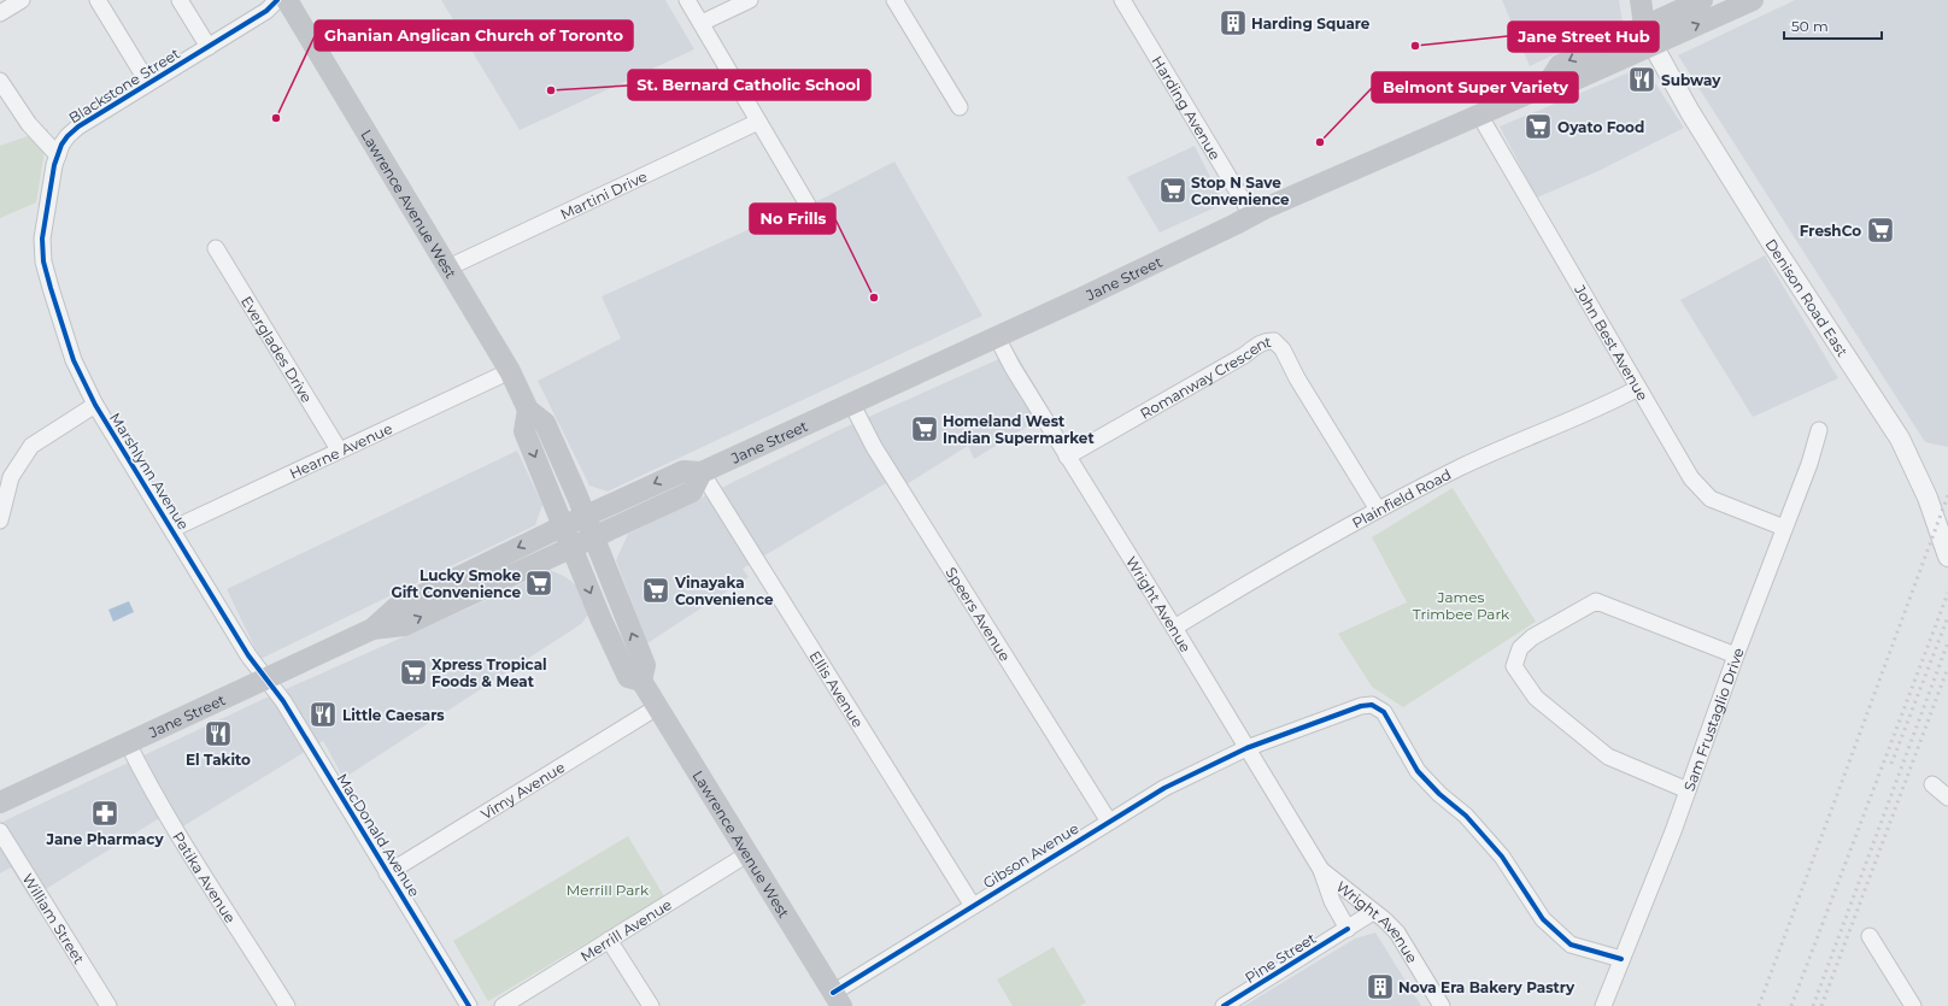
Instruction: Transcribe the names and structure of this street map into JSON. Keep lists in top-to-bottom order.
{
  "streets": {
    "main road": ["Lawrence Avenue West", "Jane Street"],
    "street": [
      "Blackstone Street",
      "Harding Avenue",
      "Martini Drive",
      "Denison Road East",
      "John Best Avenue",
      "Everglades Drive",
      "Romanway Crescent",
      "Hearne Avenue",
      "Marshlynn Avenue",
      "Plainfield Road",
      "Wright Avenue",
      "Speers Avenue",
      "Ellis Avenue",
      "Sam Frustaglio Drive",
      "Vimy Avenue",
      "MacDonald Avenue",
      "Gibson Avenue",
      "Patika Avenue",
      "William Street",
      "Merrill Avenue",
      "Pine Street"
    ]
  },
  "crossings": [
    ["Blackstone Street", "Marshlynn Avenue"],
    ["Harding Avenue", "Jane Street"],
    ["Martini Drive", "Lawrence Avenue West"],
    ["Lawrence Avenue West", "Jane Street"],
    ["Lawrence Avenue West", "Hearne Avenue"],
    ["Lawrence Avenue West", "Vimy Avenue"],
    ["Lawrence Avenue West", "Gibson Avenue"],
    ["Lawrence Avenue West", "Merrill Avenue"],
    ["Jane Street", "Denison Road East"],
    ["Jane Street", "John Best Avenue"],
    ["Jane Street", "Marshlynn Avenue"],
    ["Jane Street", "Wright Avenue"],
    ["Jane Street", "Speers Avenue"],
    ["Jane Street", "Ellis Avenue"],
    ["Jane Street", "MacDonald Avenue"],
    ["Jane Street", "Patika Avenue"],
    ["John Best Avenue", "Plainfield Road"],
    ["John Best Avenue", "Sam Frustaglio Drive"],
    ["Everglades Drive", "Hearne Avenue"],
    ["Romanway Crescent", "Plainfield Road"],
    ["Romanway Crescent", "Wright Avenue"],
    ["Hearne Avenue", "Marshlynn Avenue"],
    ["Marshlynn Avenue", "MacDonald Avenue"],
    ["Plainfield Road", "Wright Avenue"],
    ["Wright Avenue", "Gibson Avenue"],
    ["Wright Avenue", "Pine Street"],
    ["Speers Avenue", "Gibson Avenue"],
    ["Ellis Avenue", "Gibson Avenue"],
    ["Sam Frustaglio Drive", "Gibson Avenue"],
    ["Vimy Avenue", "MacDonald Avenue"]
  ],
  "parks": ["James Trimbee Park", "Merrill Park"],
  "places": {
    "building": ["Harding Square", "Nova Era Bakery Pastry"],
    "other": [
      "Jane Street Hub",
      "St. Bernard Catholic School",
      "Ghanian Anglican Church of Toronto",
      "Belmont Super Variety",
      "No Frills"
    ],
    "restaurant": ["Subway", "Little Caesars", "El Takito"],
    "supermarket": [
      "Oyato Food",
      "Stop N Save Convenience",
      "FreshCo",
      "Homeland West Indian Supermarket",
      "Lucky Smoke Gift Convenience",
      "Vinayaka Convenience",
      "Xpress Tropical Foods & Meat"
    ],
    "pharmacy": ["Jane Pharmacy"]
  },
  "scale_bar": "50 m"
}
